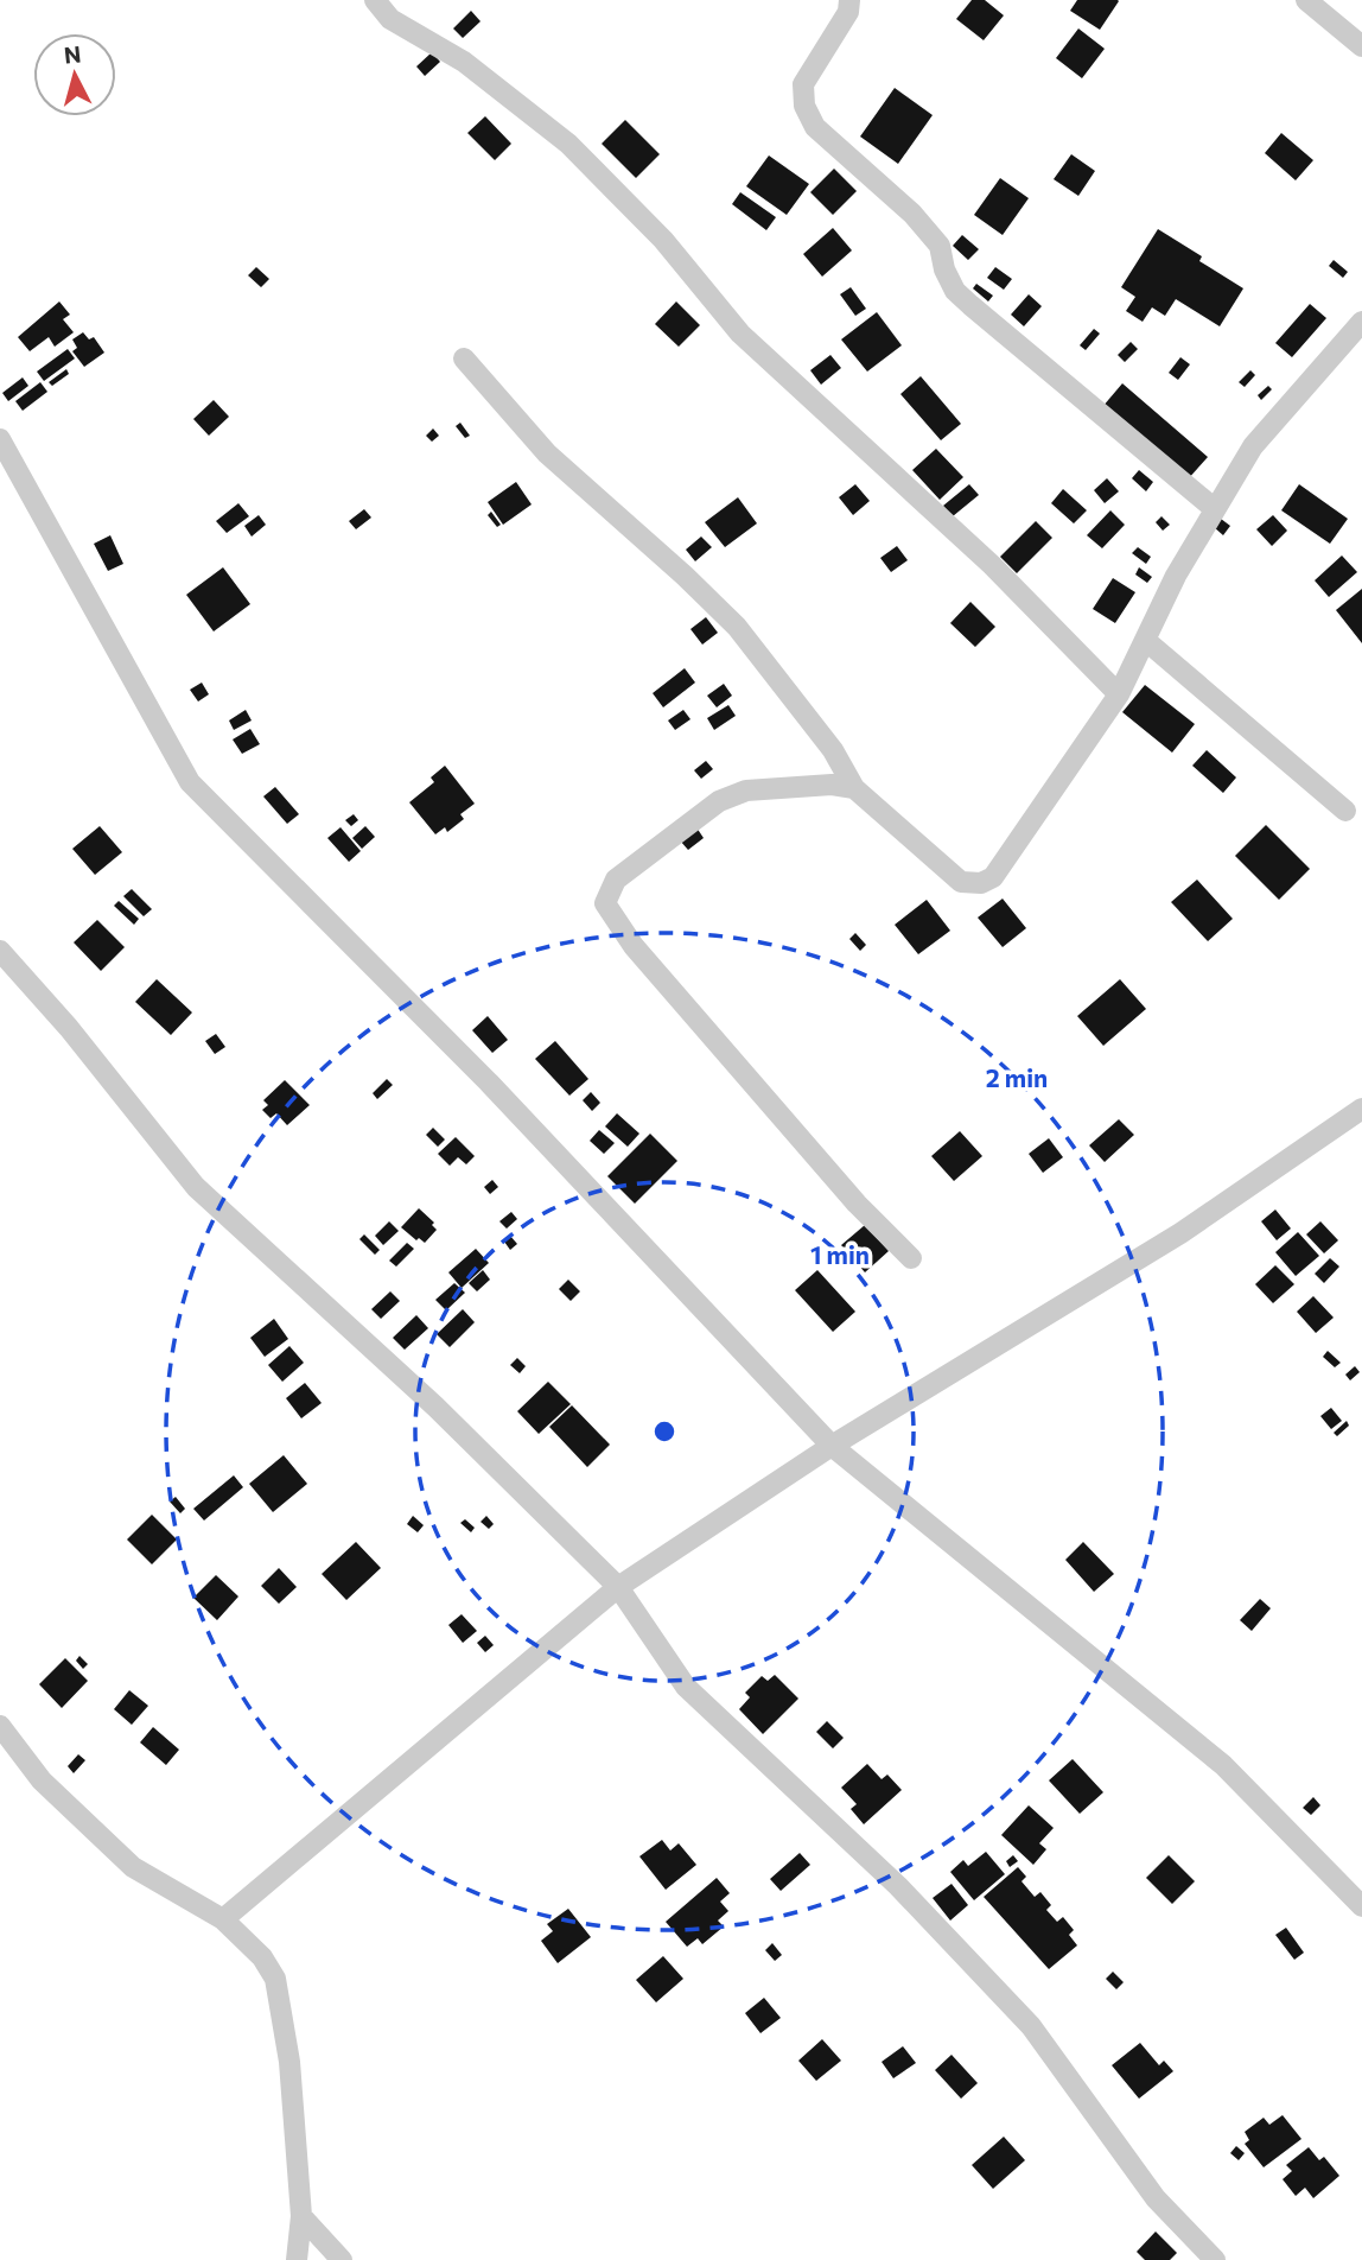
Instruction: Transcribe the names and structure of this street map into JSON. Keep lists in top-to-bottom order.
{
  "north": "top",
  "rings": ["2 min", "1 min"]
}
